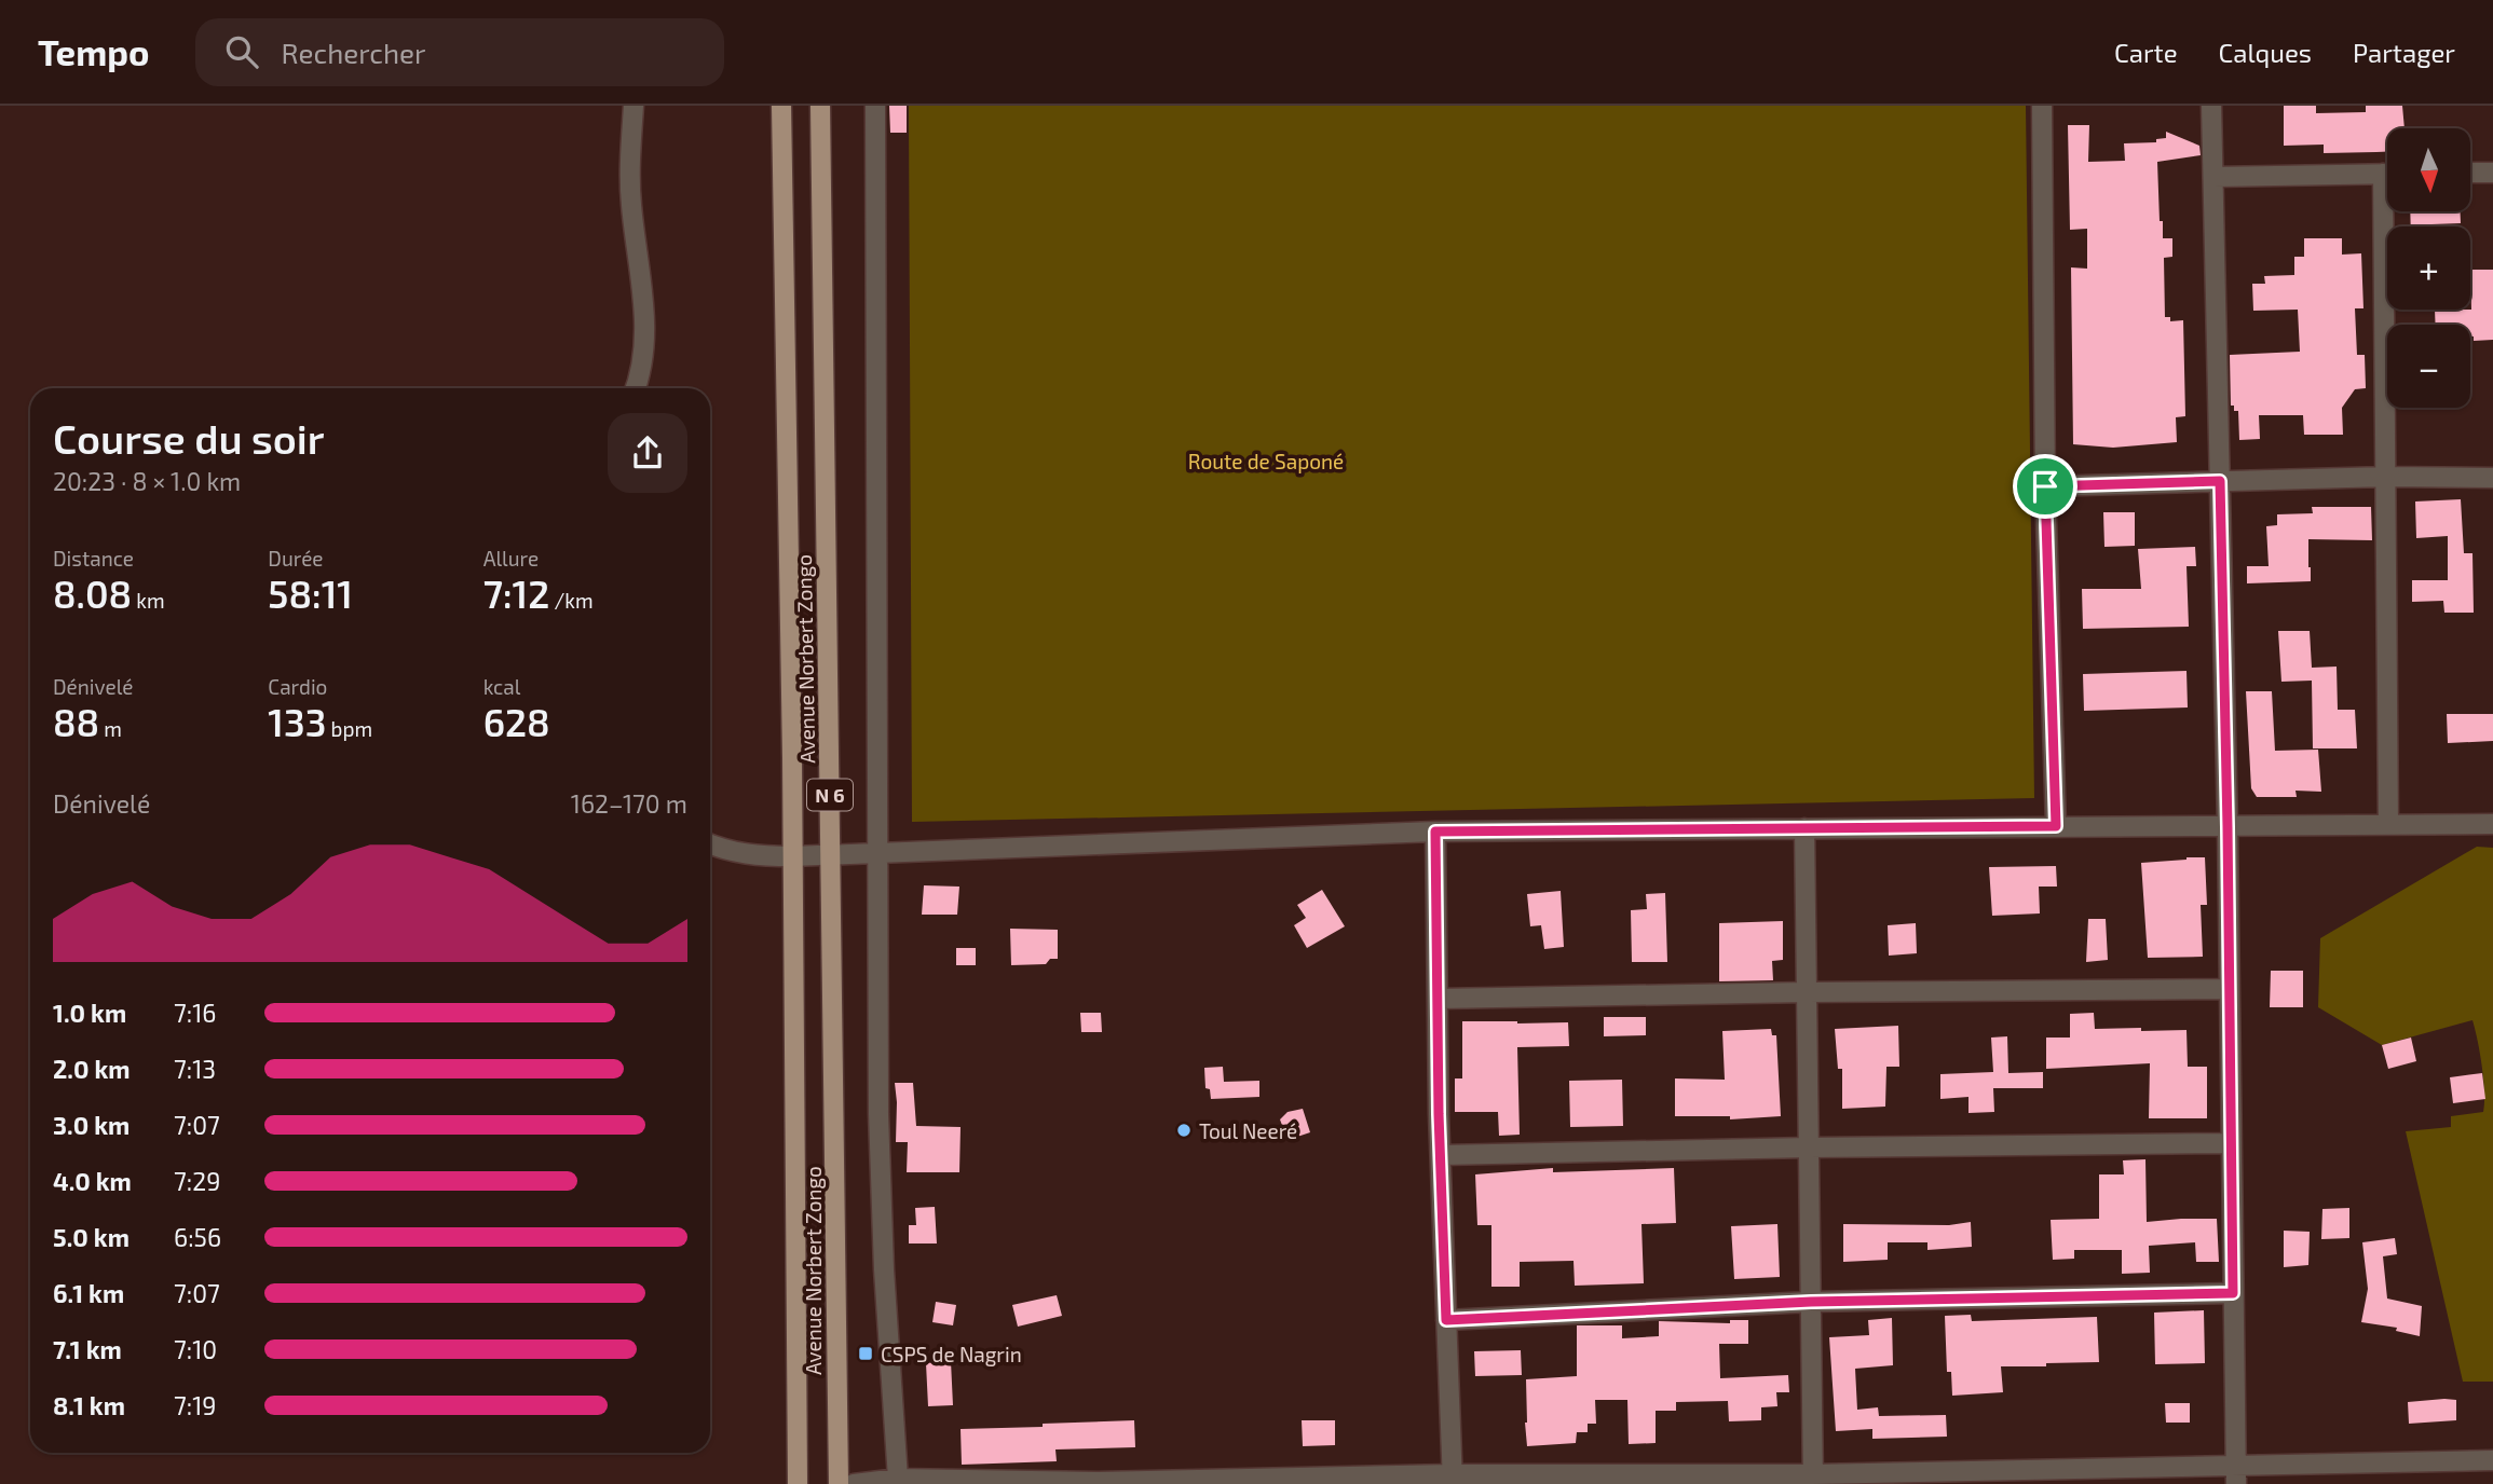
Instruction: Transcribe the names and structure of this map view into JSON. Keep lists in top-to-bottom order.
{
  "streets": {
    "main road": ["Avenue Norbert Zongo", "N 6"]
  },
  "parks": ["Route de Saponé"],
  "places": {
    "other": ["Toul Neeré"],
    "transit": ["CSPS de Nagrin"]
  },
  "north": "bottom",
  "page": {
    "header": "Tempo",
    "search": "Rechercher",
    "nav": ["Carte", "Calques", "Partager"],
    "map_buttons": ["+", "−"],
    "heading": ["Course du soir", "20:23 · 8 × 1.0 km"],
    "stats": [
      ["Distance", "8.08 km"],
      ["Durée", "58:11"],
      ["Allure", "7:12 /km"],
      ["Dénivelé", "88 m"],
      ["Cardio", "133 bpm"],
      ["kcal", "628"]
    ],
    "chart": ["Dénivelé", "162–170 m"],
    "list": [
      {
        "name": "1.0 km",
        "note": "7:16"
      },
      {
        "name": "2.0 km",
        "note": "7:13"
      },
      {
        "name": "3.0 km",
        "note": "7:07"
      },
      {
        "name": "4.0 km",
        "note": "7:29"
      },
      {
        "name": "5.0 km",
        "note": "6:56"
      },
      {
        "name": "6.1 km",
        "note": "7:07"
      },
      {
        "name": "7.1 km",
        "note": "7:10"
      },
      {
        "name": "8.1 km",
        "note": "7:19"
      }
    ]
  }
}
